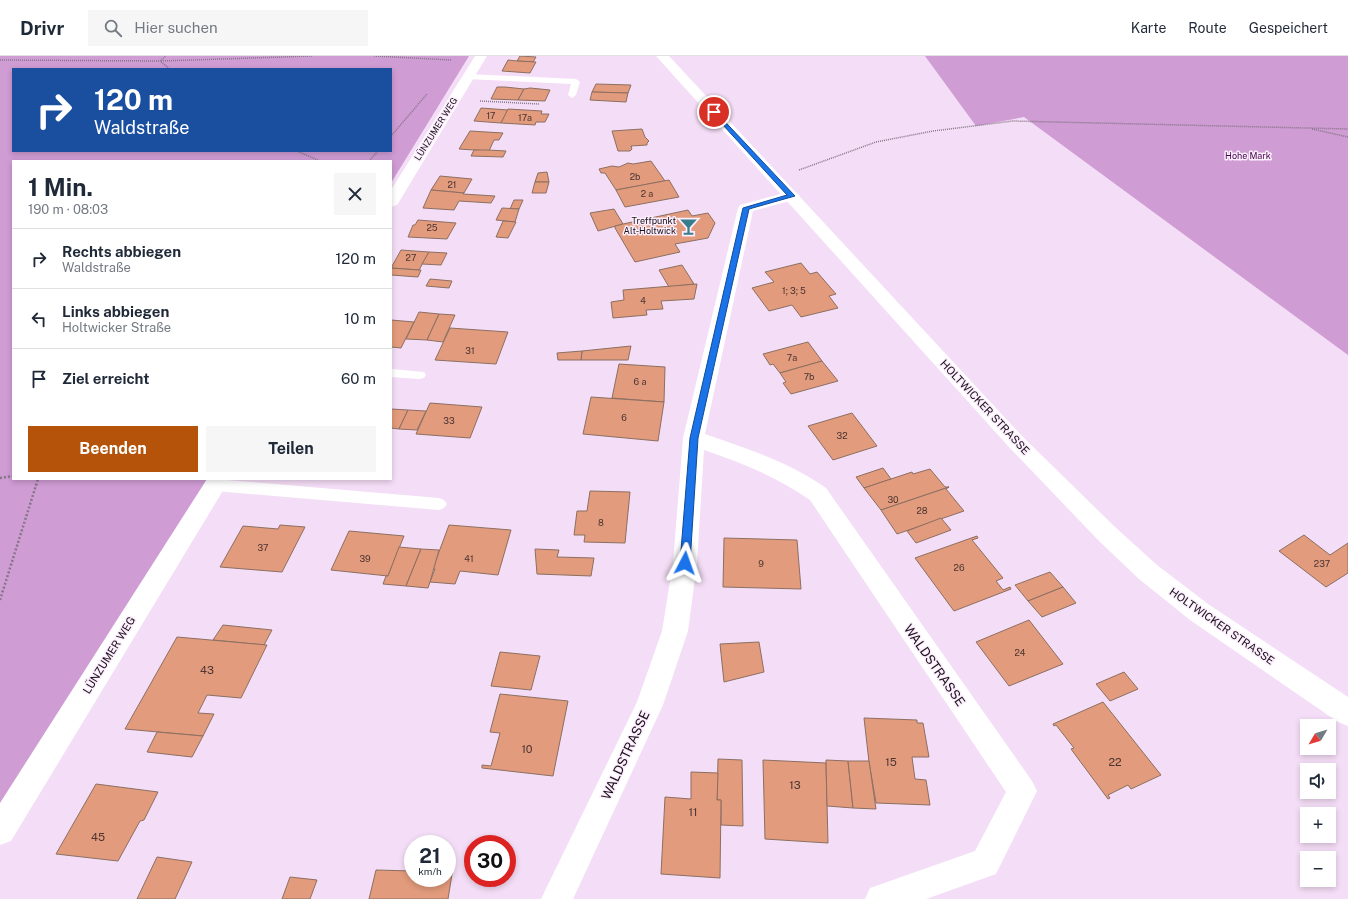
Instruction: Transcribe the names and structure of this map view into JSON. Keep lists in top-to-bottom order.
{
  "streets": {
    "street": ["LÜNZUMER WEG", "HOLTWICKER STRASSE", "WALDSTRASSE"]
  },
  "crossings": [
    ["HOLTWICKER STRASSE", "WALDSTRASSE"]
  ],
  "parks": ["Hohe Mark"],
  "places": {
    "bar": ["Treffpunkt Alt-Holtwick"]
  },
  "house_numbers": [
    "17",
    "17a",
    "2b",
    "21",
    "2 a",
    "25",
    "27",
    "1; 3; 5",
    "4",
    "31",
    "7a",
    "7b",
    "6 a",
    "6",
    "33",
    "32",
    "30",
    "28",
    "8",
    "37",
    "39",
    "41",
    "9",
    "237",
    "26",
    "24",
    "43",
    "10",
    "15",
    "22",
    "13",
    "11",
    "45"
  ],
  "north": "bottom left",
  "page": {
    "header": "Drivr",
    "search": "Hier suchen",
    "nav": ["Karte", "Route", "Gespeichert"],
    "turn": ["120 m", "Waldstraße"],
    "heading": ["1 Min.", "190 m · 08:03"],
    "list": [
      {
        "name": "Rechts abbiegen",
        "note": "Waldstraße",
        "value": "120 m"
      },
      {
        "name": "Links abbiegen",
        "note": "Holtwicker Straße",
        "value": "10 m"
      },
      {
        "name": "Ziel erreicht",
        "value": "60 m"
      }
    ],
    "buttons": ["Beenden", "Teilen"],
    "map_buttons": ["+", "−"],
    "speed": "21 km/h",
    "limit": "30"
  }
}
